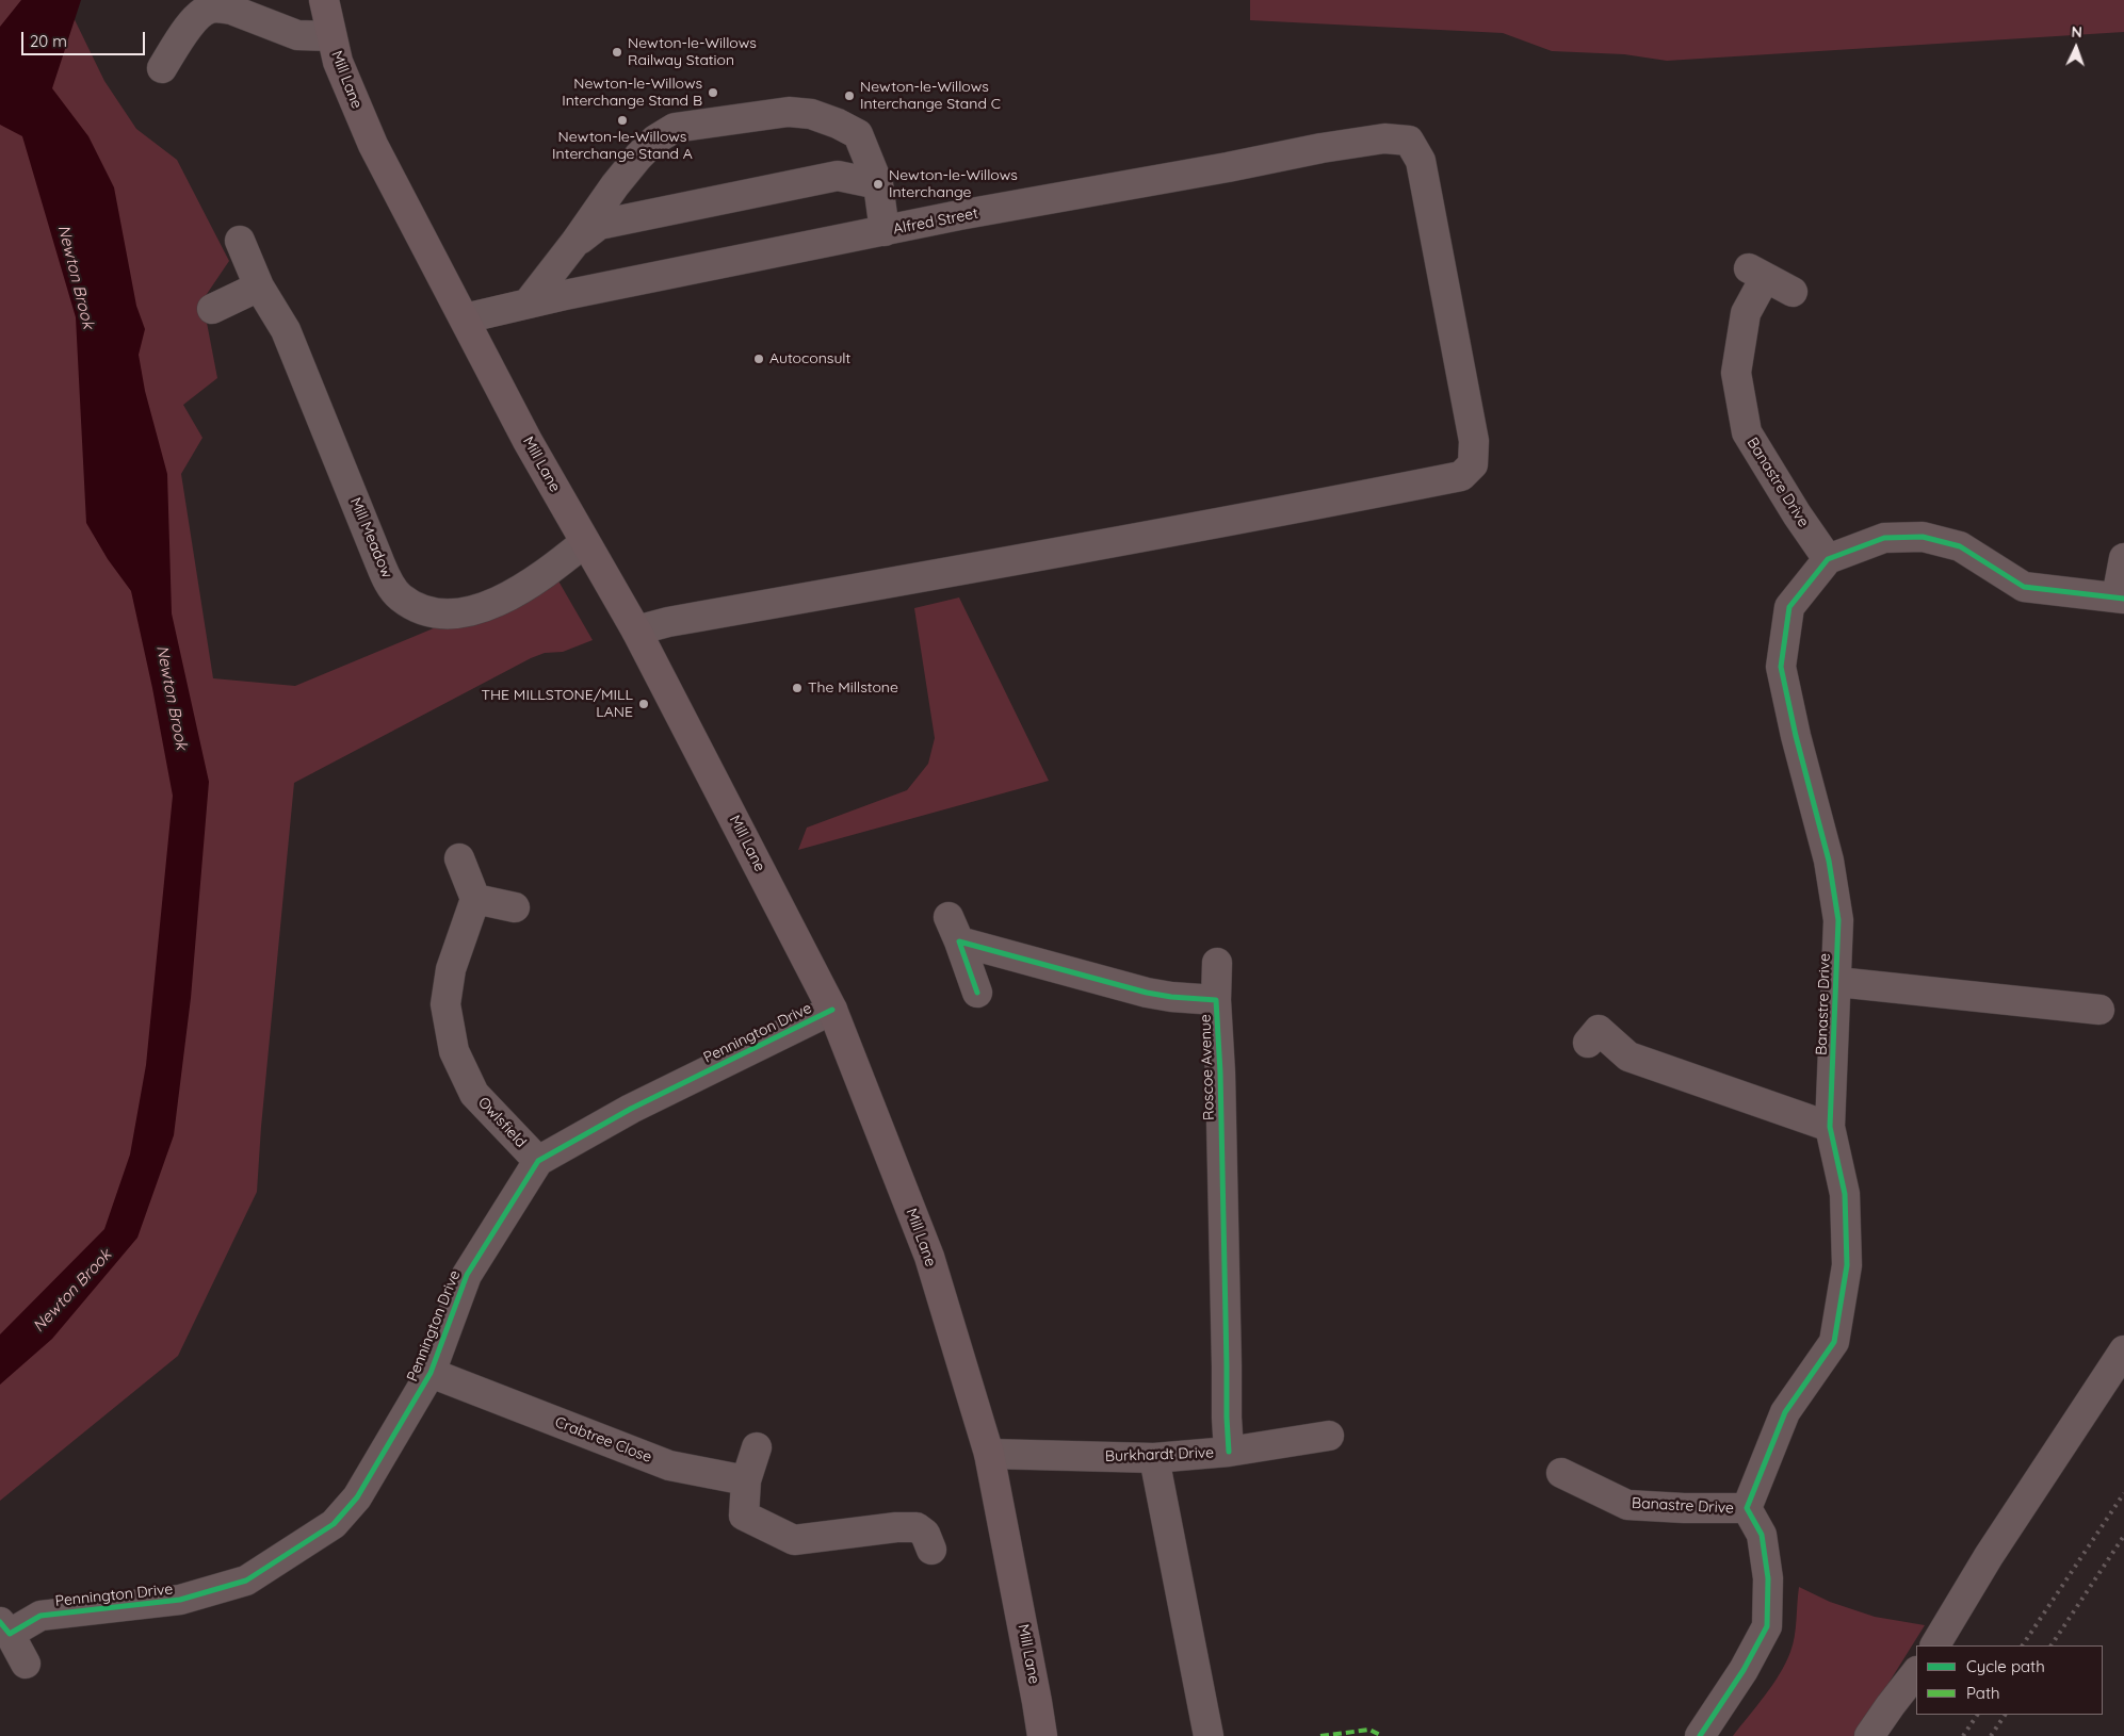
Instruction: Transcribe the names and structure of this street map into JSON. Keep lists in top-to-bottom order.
{
  "streets": {
    "main road": ["Mill Lane"],
    "street": [
      "Alfred Street",
      "Banastre Drive",
      "Mill Meadow",
      "Pennington Drive",
      "Roscoe Avenue",
      "Owlsfield",
      "Crabtree Close",
      "Burkhardt Drive"
    ]
  },
  "crossings": [
    ["Mill Lane", "Alfred Street"],
    ["Mill Lane", "Mill Meadow"],
    ["Mill Lane", "Pennington Drive"],
    ["Mill Lane", "Burkhardt Drive"],
    ["Pennington Drive", "Owlsfield"],
    ["Pennington Drive", "Crabtree Close"],
    ["Roscoe Avenue", "Burkhardt Drive"]
  ],
  "water": ["Newton Brook"],
  "places": [
    "Newton-le-Willows Railway Station",
    "Newton-le-Willows Interchange Stand B",
    "Newton-le-Willows Interchange Stand C",
    "Newton-le-Willows Interchange Stand A",
    "Newton-le-Willows Interchange",
    "Autoconsult",
    "The Millstone",
    "THE MILLSTONE/MILL LANE"
  ],
  "legend": ["Cycle path", "Path"],
  "scale_bar": "20 m",
  "north": "top"
}
